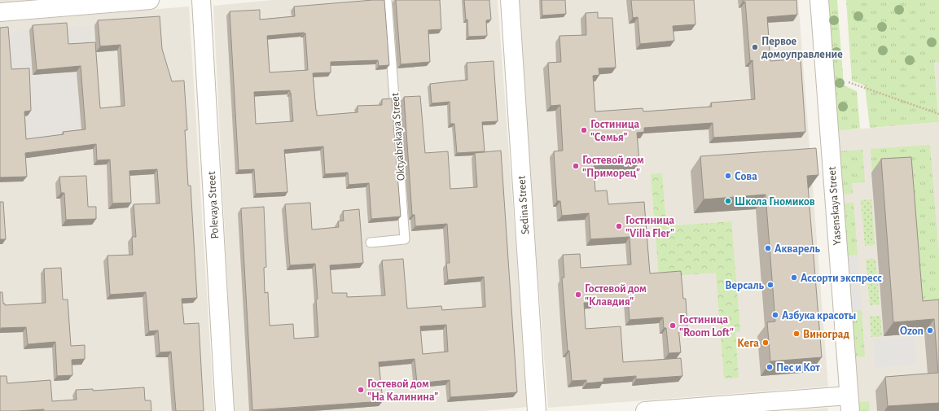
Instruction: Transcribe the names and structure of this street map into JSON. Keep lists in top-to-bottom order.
{
  "streets": {
    "street": ["Polevaya Street", "Sedina Street", "Yasenskaya Street"],
    "lane": ["Oktyabrskaya Street"]
  },
  "places": [
    "Первое домоуправление",
    "Гостиница \"Семья\"",
    "Гостевой дом \"Приморец\"",
    "Сова",
    "Школа Гномиков",
    "Гостиница \"Villa Fler\"",
    "Акварель",
    "Ассорти экспресс",
    "Версаль",
    "Гостевой дом \"Клавдия\"",
    "Азбука красоты",
    "Гостиница \"Room Loft\"",
    "Ozon",
    "Виноград",
    "Кега",
    "Пес и Кот",
    "Гостевой дом \"На Калинина\""
  ]
}
